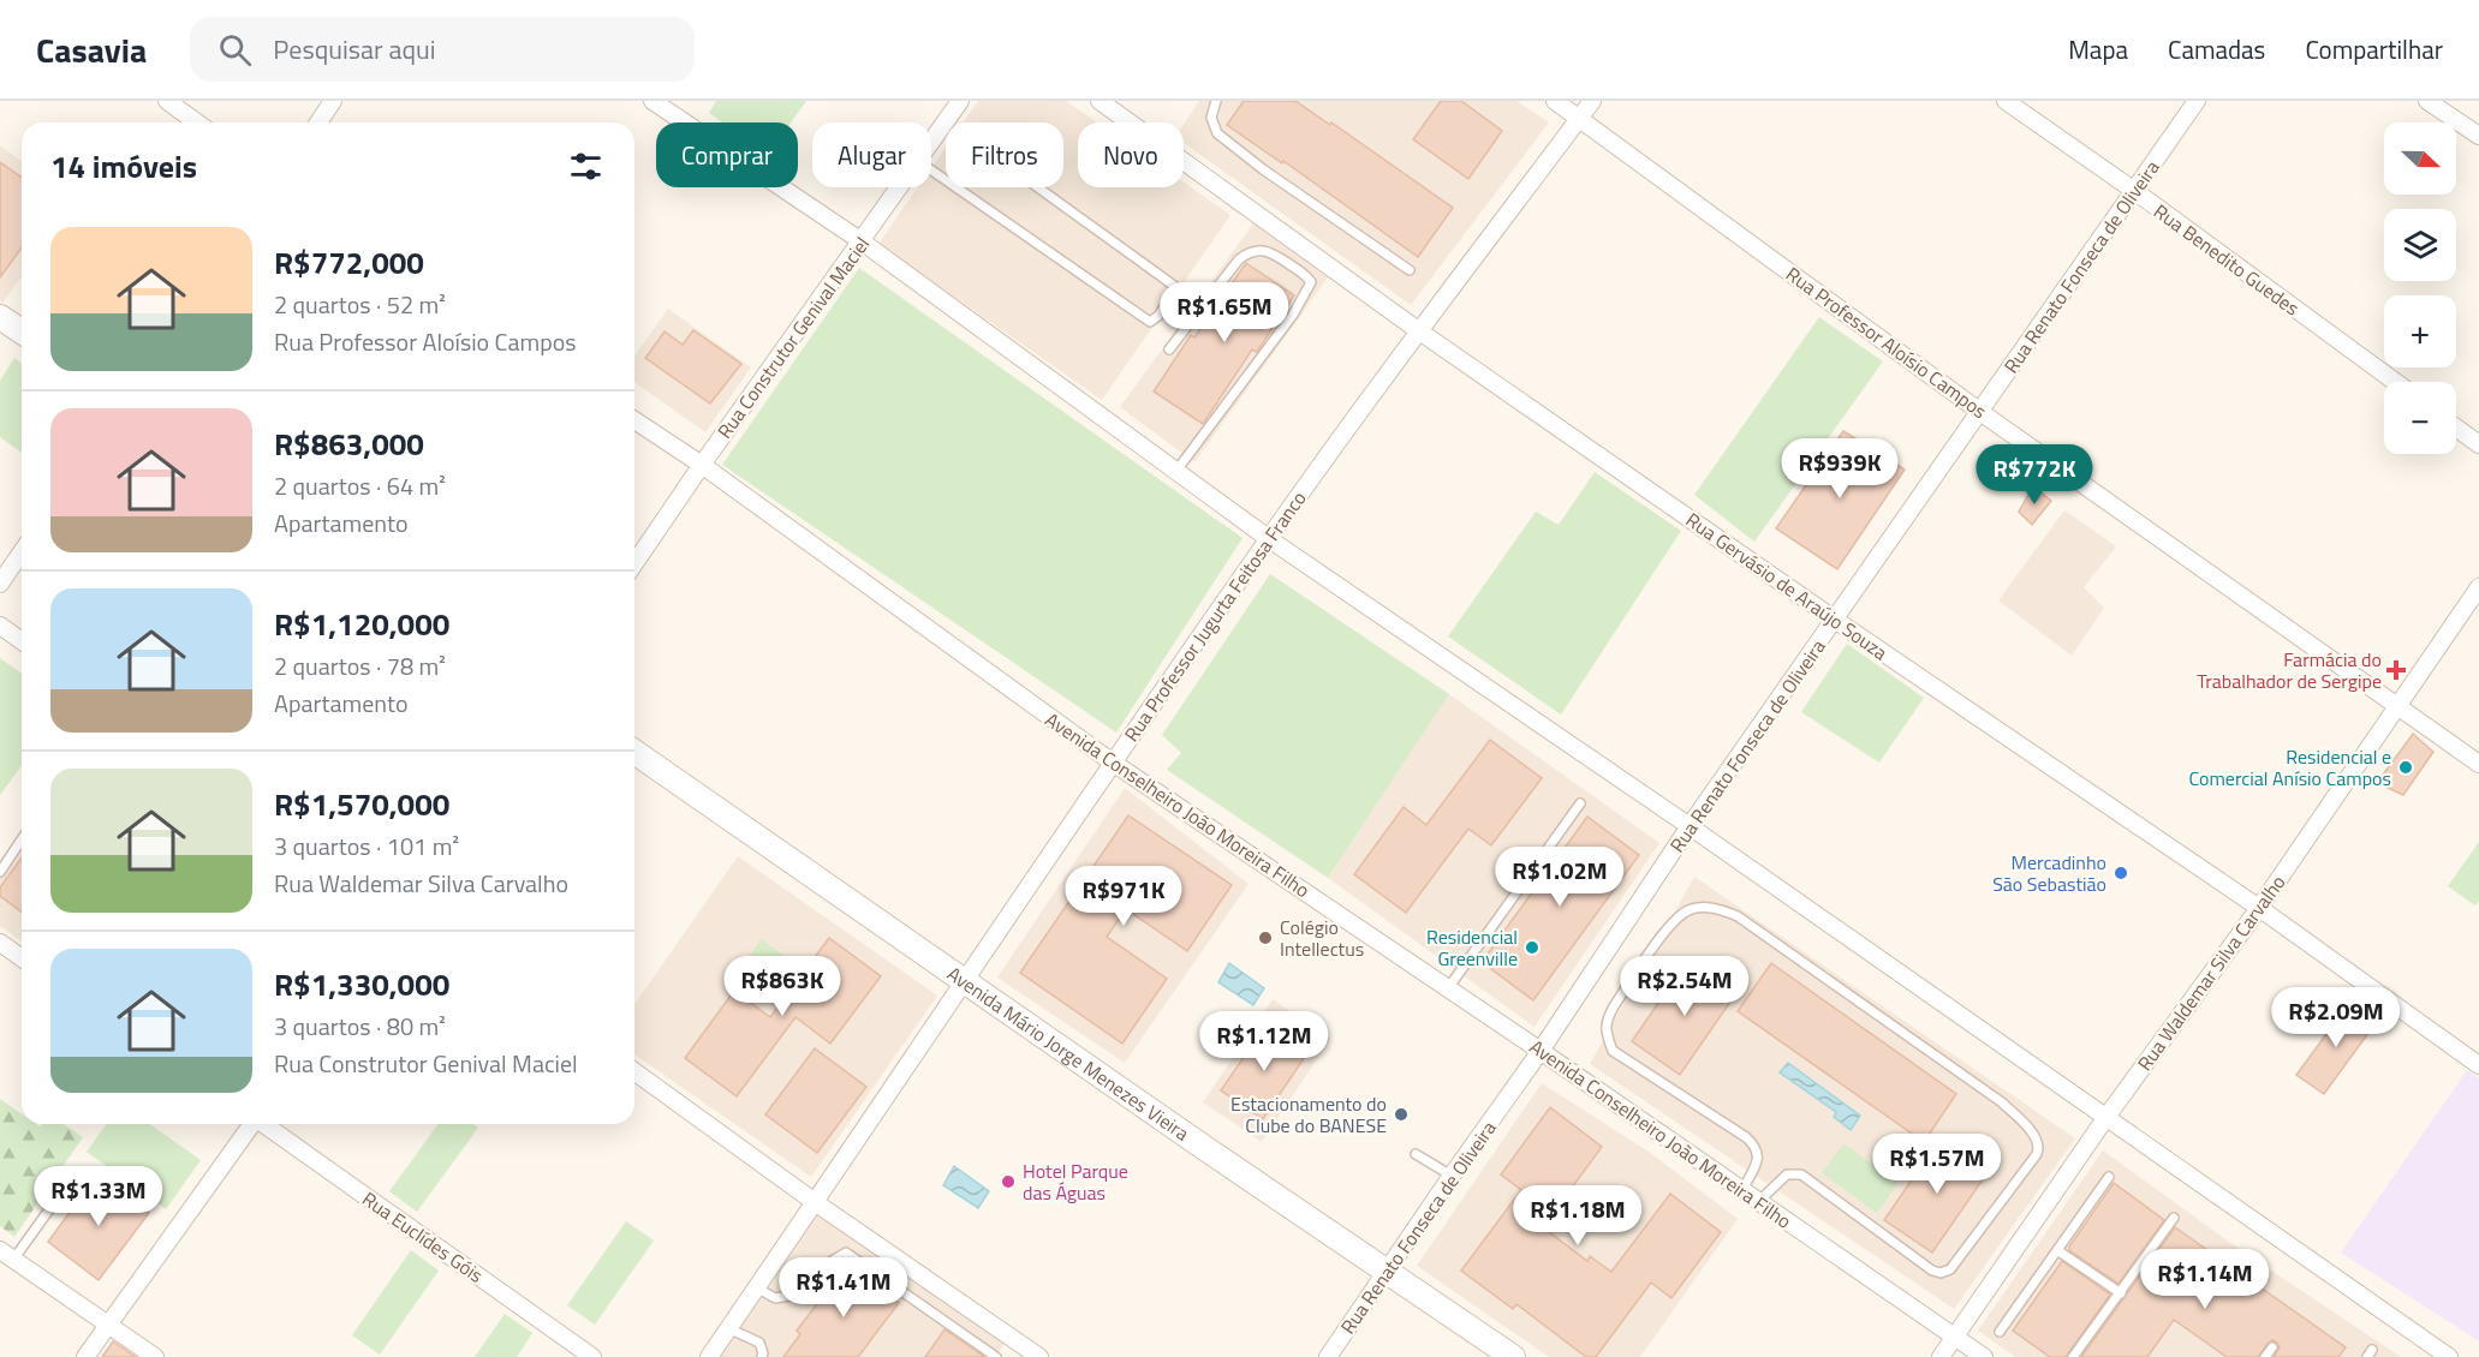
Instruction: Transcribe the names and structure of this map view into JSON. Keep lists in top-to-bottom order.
{
  "streets": {
    "street": [
      "Rua Benedito Guedes",
      "Rua Renato Fonseca de Oliveira",
      "Rua Construtor Genival Maciel",
      "Rua Professor Aloísio Campos",
      "Rua Gervásio de Araújo Souza",
      "Rua Professor Jugurta Feitosa Franco",
      "Avenida Conselheiro João Moreira Filho",
      "Rua Waldemar Silva Carvalho",
      "Avenida Mário Jorge Menezes Vieira",
      "Rua Euclídes Góis"
    ]
  },
  "crossings": [
    ["Rua Benedito Guedes", "Rua Renato Fonseca de Oliveira"],
    ["Rua Renato Fonseca de Oliveira", "Rua Professor Aloísio Campos"],
    ["Rua Renato Fonseca de Oliveira", "Rua Gervásio de Araújo Souza"],
    ["Rua Renato Fonseca de Oliveira", "Avenida Conselheiro João Moreira Filho"],
    ["Rua Renato Fonseca de Oliveira", "Avenida Mário Jorge Menezes Vieira"],
    ["Rua Construtor Genival Maciel", "Avenida Conselheiro João Moreira Filho"],
    ["Rua Professor Aloísio Campos", "Rua Professor Jugurta Feitosa Franco"],
    ["Rua Professor Aloísio Campos", "Rua Waldemar Silva Carvalho"],
    ["Rua Gervásio de Araújo Souza", "Rua Professor Jugurta Feitosa Franco"],
    ["Rua Gervásio de Araújo Souza", "Rua Waldemar Silva Carvalho"],
    ["Rua Professor Jugurta Feitosa Franco", "Avenida Conselheiro João Moreira Filho"],
    ["Rua Professor Jugurta Feitosa Franco", "Avenida Mário Jorge Menezes Vieira"],
    ["Avenida Conselheiro João Moreira Filho", "Rua Waldemar Silva Carvalho"]
  ],
  "places": {
    "health": ["Farmácia do Trabalhador de Sergipe"],
    "other": [
      "Residencial e Comercial Anísio Campos",
      "Mercadinho São Sebastião",
      "Colégio Intellectus",
      "Residencial Greenville",
      "Estacionamento do Clube do BANESE",
      "Hotel Parque das Águas"
    ]
  },
  "north": "right",
  "page": {
    "header": "Casavia",
    "search": "Pesquisar aqui",
    "nav": ["Mapa", "Camadas", "Compartilhar"],
    "map_buttons": ["+", "−"],
    "chip": [
      "Comprar",
      "Alugar",
      "Filtros",
      "Novo"
    ],
    "heading": "14 imóveis",
    "list": [
      {
        "name": "R$772,000",
        "note": "2 quartos · 52 m² · Rua Professor Aloísio Campos"
      },
      {
        "name": "R$863,000",
        "note": "2 quartos · 64 m² · Apartamento"
      },
      {
        "name": "R$1,120,000",
        "note": "2 quartos · 78 m² · Apartamento"
      },
      {
        "name": "R$1,570,000",
        "note": "3 quartos · 101 m² · Rua Waldemar Silva Carvalho"
      },
      {
        "name": "R$1,330,000",
        "note": "3 quartos · 80 m² · Rua Construtor Genival Maciel"
      }
    ],
    "price": [
      "R$1.65M",
      "R$939K",
      "R$772K",
      "R$1.02M",
      "R$971K",
      "R$863K",
      "R$2.54M",
      "R$2.09M",
      "R$1.12M",
      "R$1.57M",
      "R$1.33M",
      "R$1.18M",
      "R$1.14M",
      "R$1.41M"
    ]
  }
}
